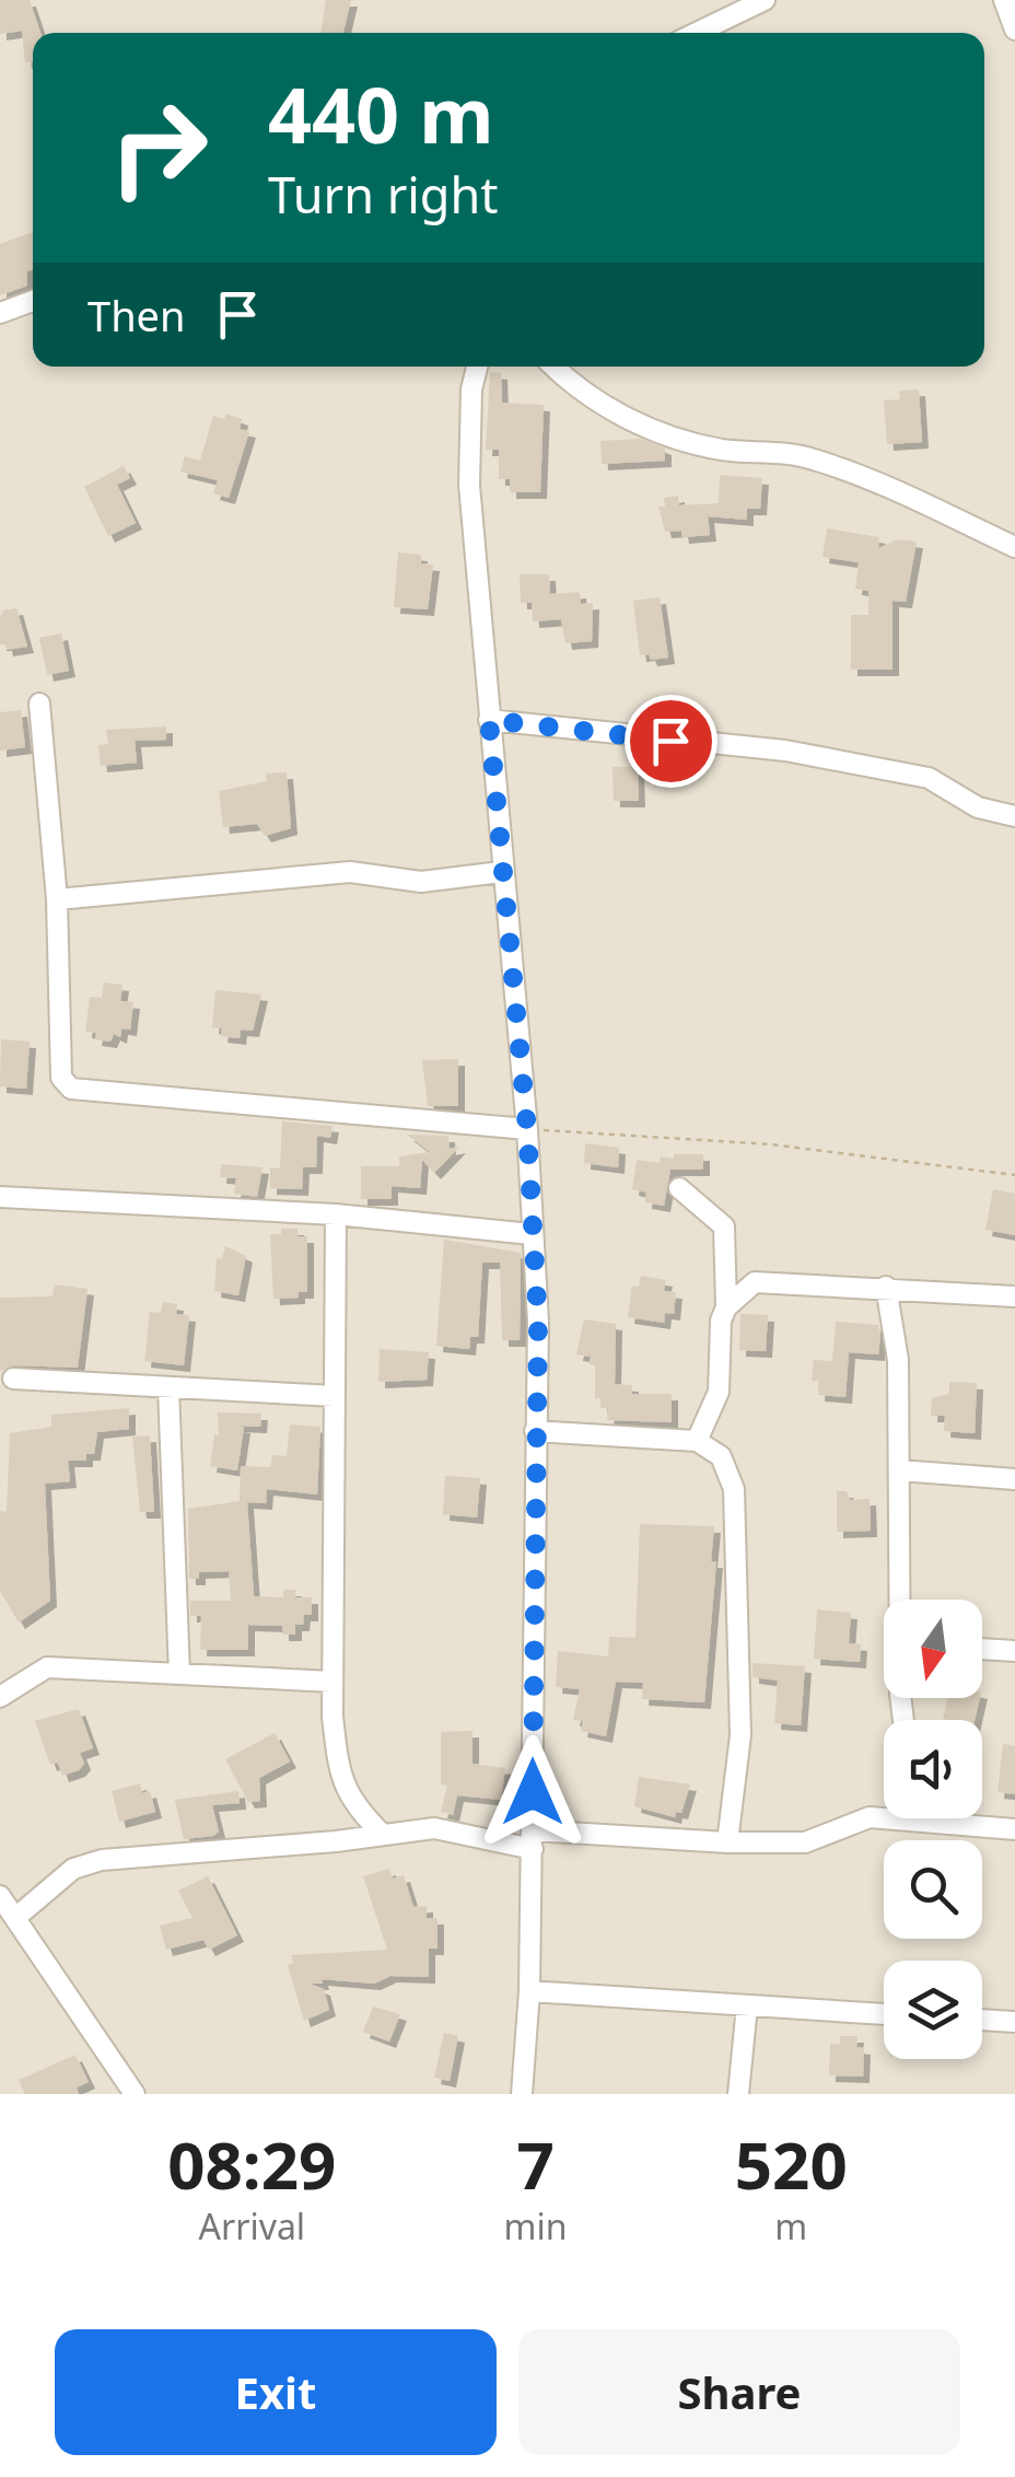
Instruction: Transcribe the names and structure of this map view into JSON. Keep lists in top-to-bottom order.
{
  "north": "bottom",
  "page": {
    "turn": ["440 m", "Turn right"],
    "then": "Then",
    "eta": [
      "08:29",
      "Arrival",
      "7",
      "min",
      "520",
      "m"
    ],
    "buttons": ["Exit", "Share"]
  }
}
